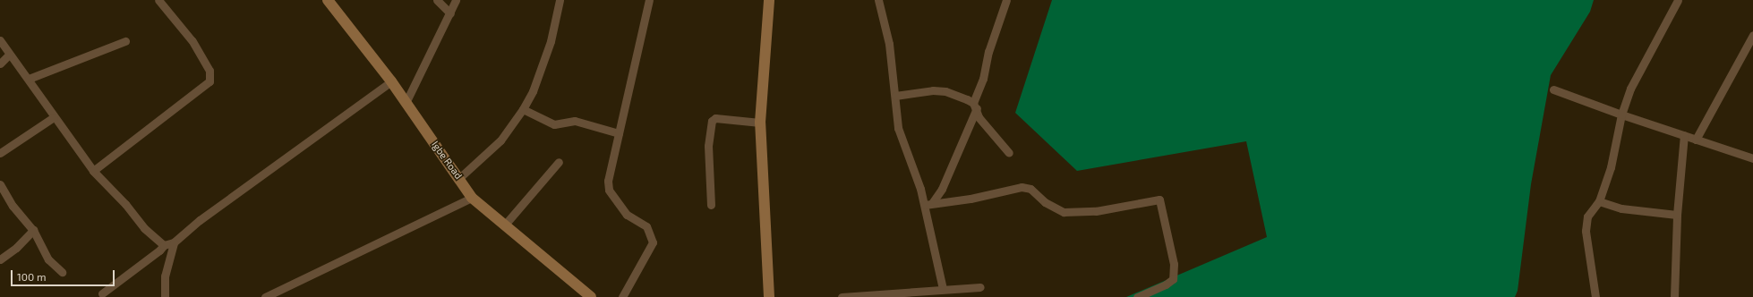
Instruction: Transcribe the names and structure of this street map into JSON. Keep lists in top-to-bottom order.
{
  "streets": {
    "street": ["Igbe Road"]
  },
  "scale_bar": "100 m"
}
